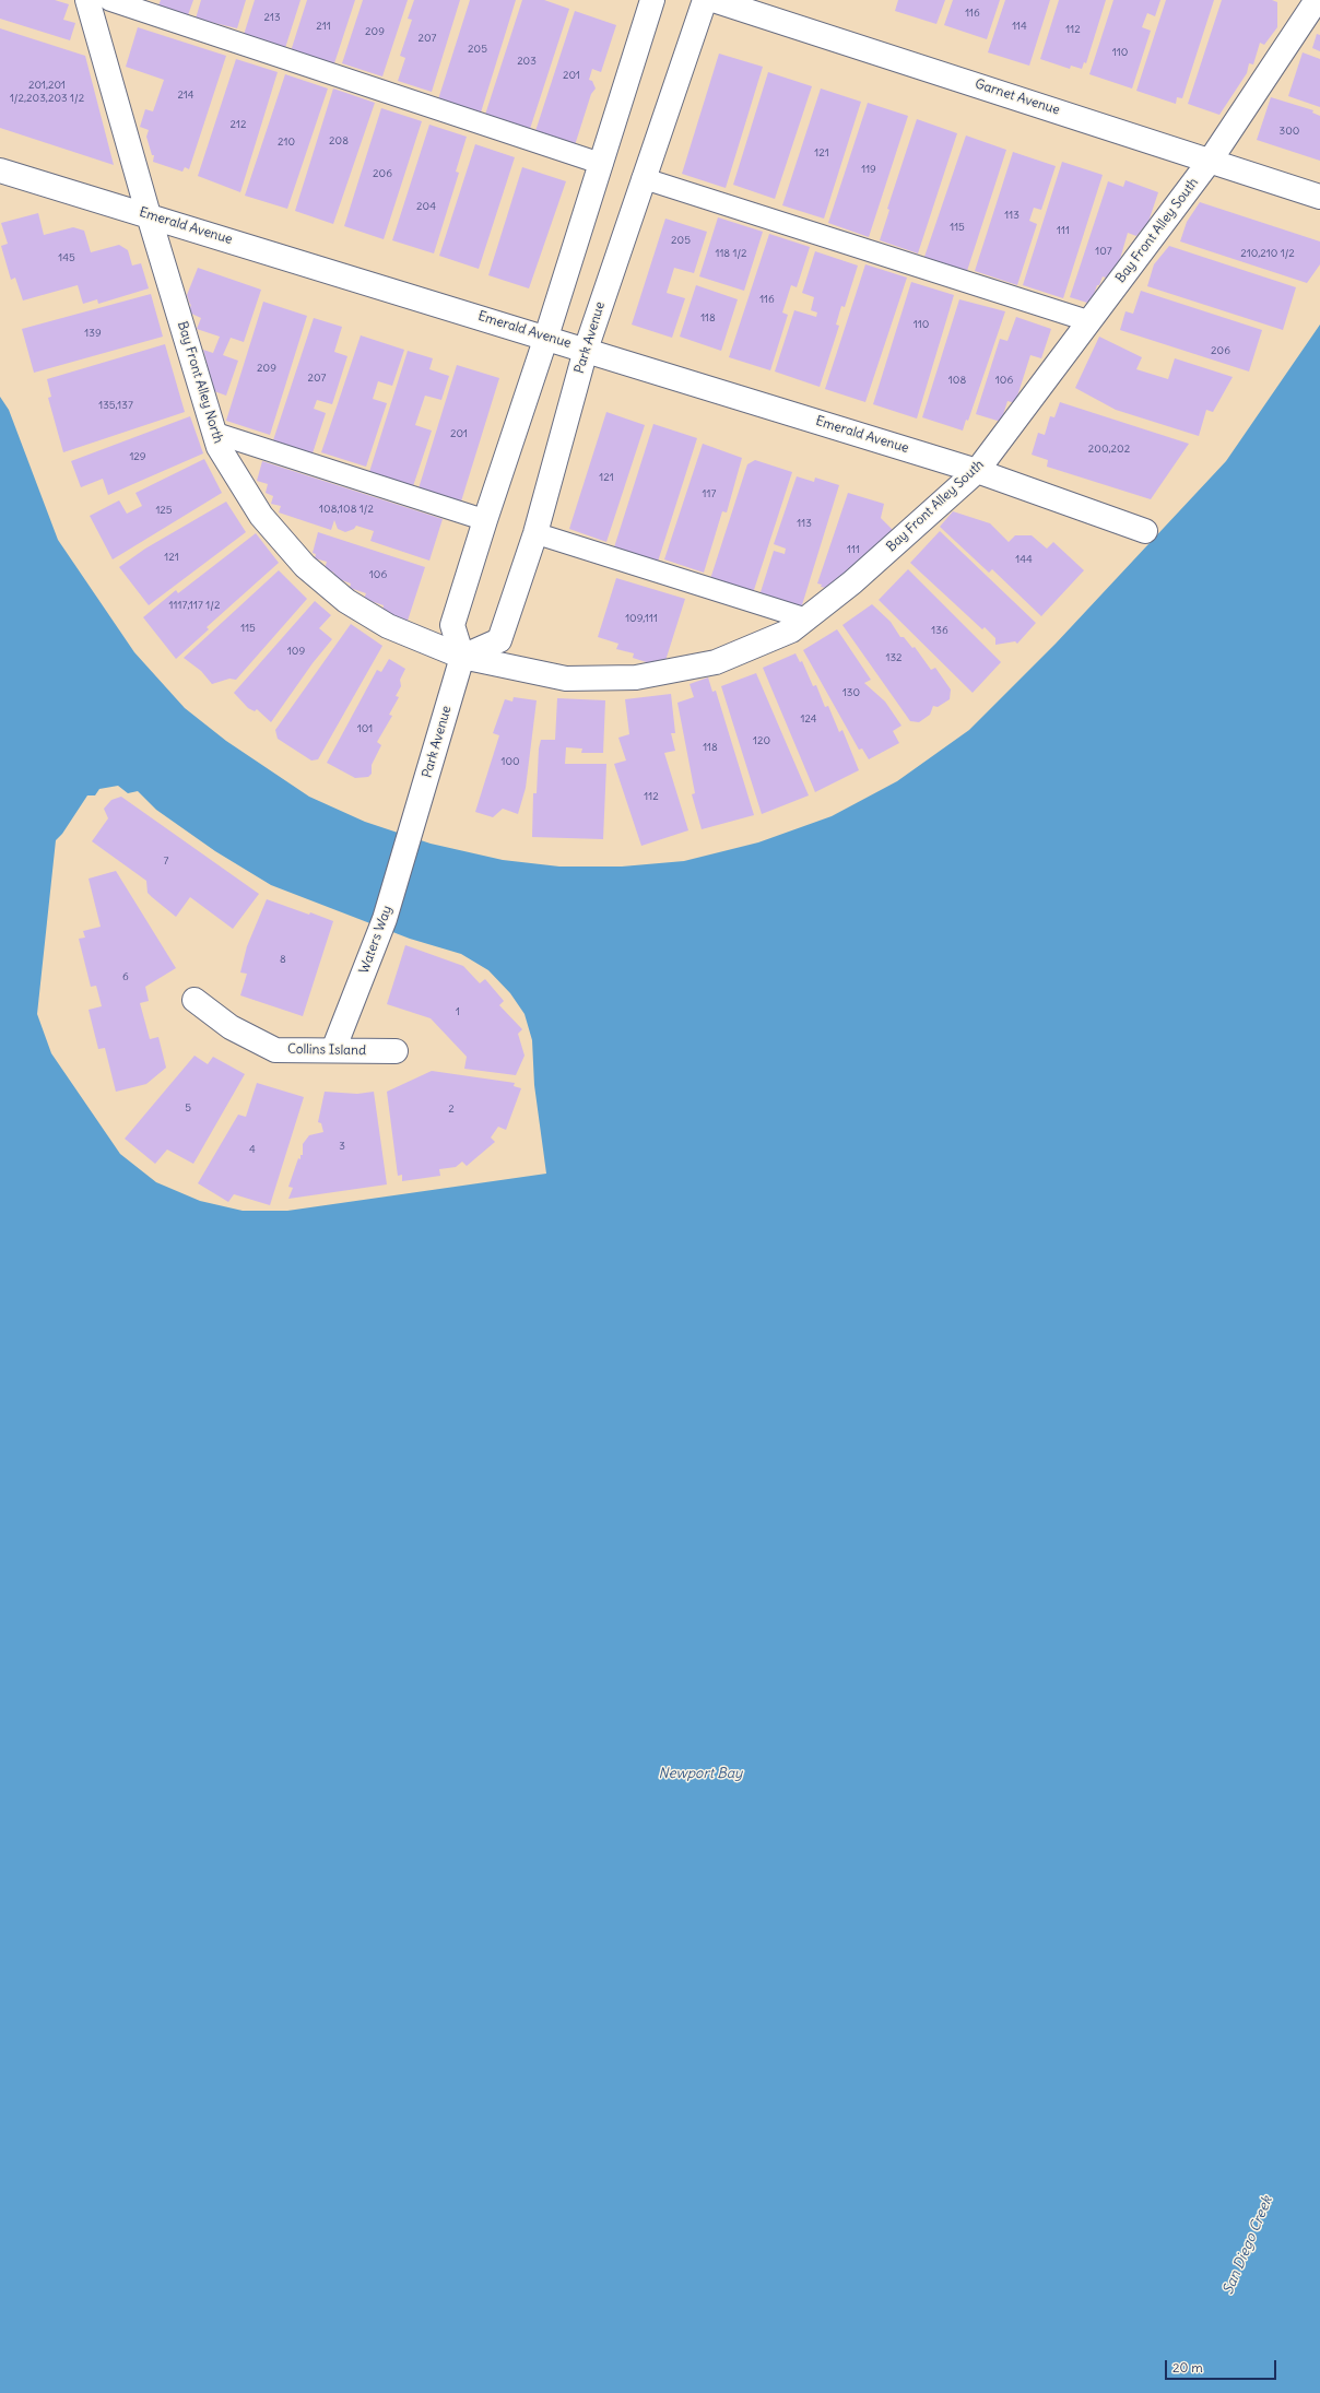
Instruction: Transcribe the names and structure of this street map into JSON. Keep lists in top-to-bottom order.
{
  "streets": {
    "street": [
      "Garnet Avenue",
      "Emerald Avenue",
      "Bay Front Alley South",
      "Park Avenue",
      "Bay Front Alley North",
      "Waters Way",
      "Collins Island"
    ]
  },
  "crossings": [
    ["Garnet Avenue", "Bay Front Alley South"],
    ["Emerald Avenue", "Bay Front Alley South"],
    ["Emerald Avenue", "Park Avenue"],
    ["Emerald Avenue", "Bay Front Alley North"],
    ["Bay Front Alley South", "Park Avenue"],
    ["Bay Front Alley South", "Bay Front Alley North"],
    ["Park Avenue", "Bay Front Alley North"],
    ["Park Avenue", "Waters Way"],
    ["Waters Way", "Collins Island"]
  ],
  "water": ["Newport Bay", "San Diego Creek"],
  "house_numbers": [
    "116",
    "213",
    "211",
    "114",
    "112",
    "209",
    "207",
    "205",
    "110",
    "203",
    "201",
    "201,201 1/2,203,203 1/2",
    "214",
    "212",
    "300",
    "208",
    "210",
    "121",
    "119",
    "206",
    "204",
    "113",
    "115",
    "111",
    "205",
    "107",
    "118 1/2",
    "210,210 1/2",
    "145",
    "116",
    "118",
    "110",
    "139",
    "206",
    "209",
    "207",
    "108",
    "106",
    "135,137",
    "201",
    "200,202",
    "129",
    "121",
    "117",
    "108,108 1/2",
    "125",
    "113",
    "111",
    "121",
    "144",
    "106",
    "1117,117 1/2",
    "109,111",
    "115",
    "136",
    "109",
    "132",
    "130",
    "124",
    "101",
    "120",
    "118",
    "100",
    "112",
    "7",
    "8",
    "6",
    "1",
    "5",
    "2",
    "3",
    "4"
  ],
  "scale_bar": "20 m"
}
